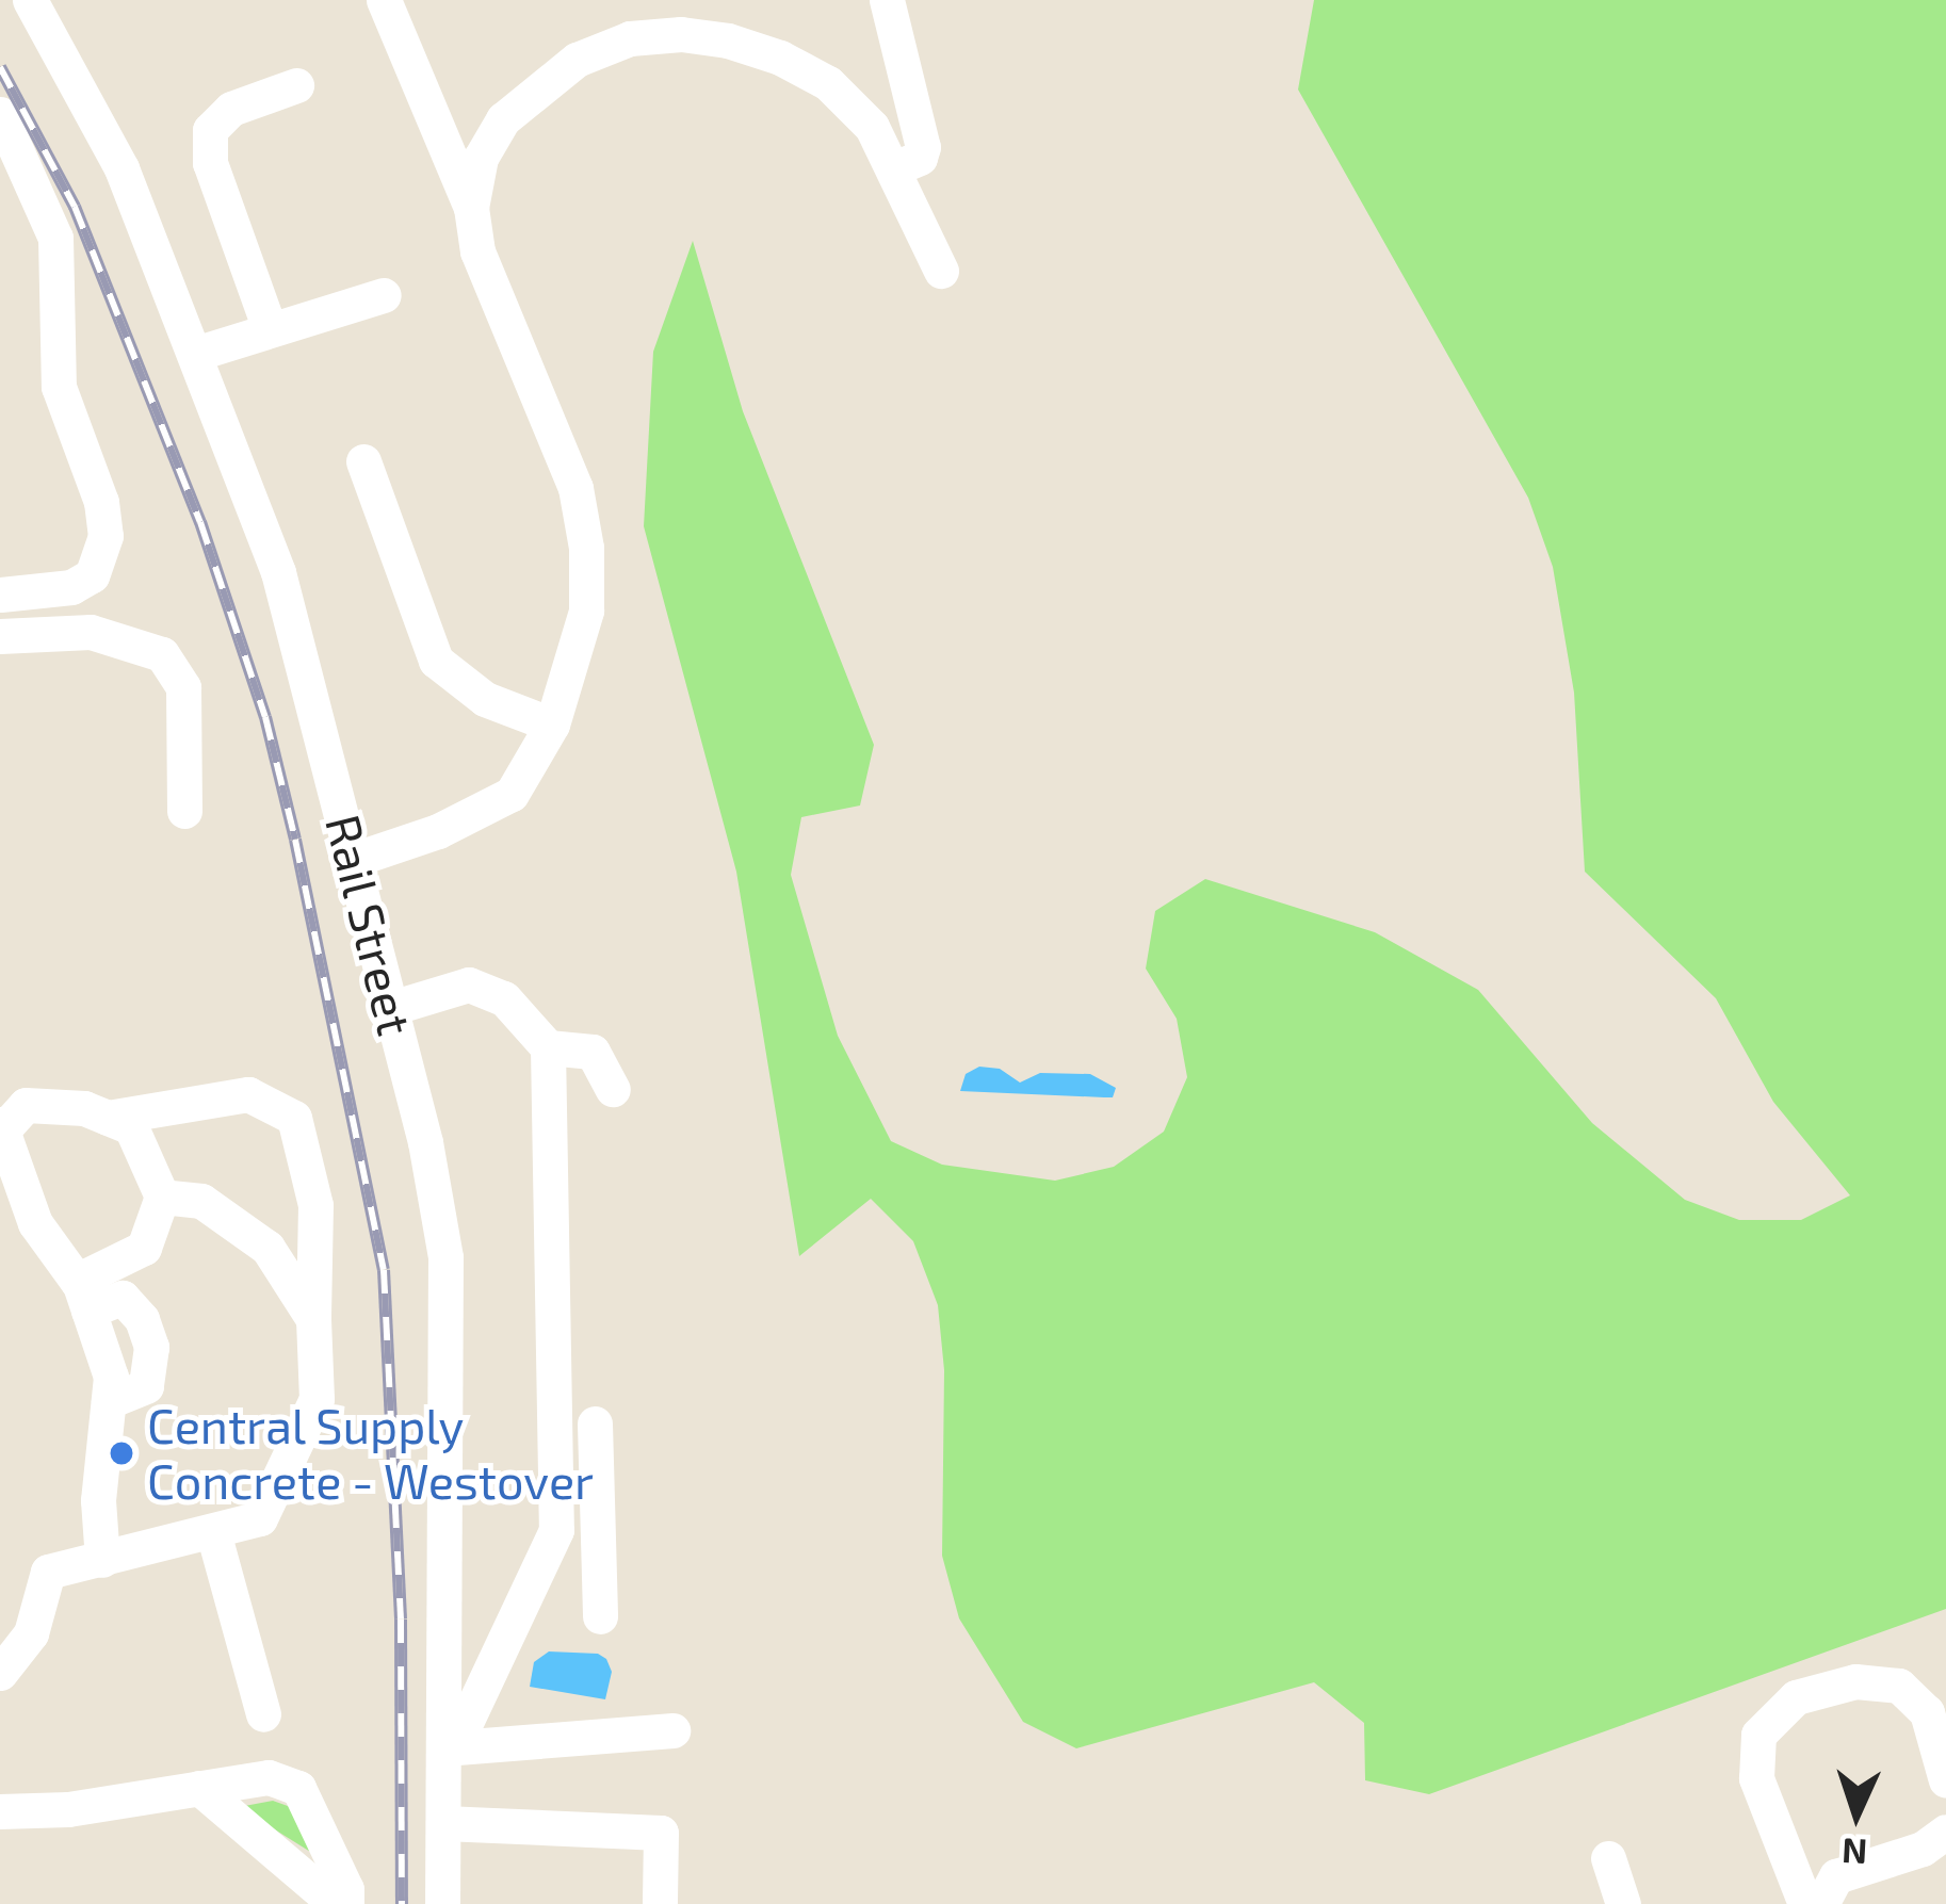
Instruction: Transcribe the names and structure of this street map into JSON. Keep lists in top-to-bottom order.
{
  "streets": {
    "street": ["Rail Street"]
  },
  "places": ["Central Supply Concrete - Westover"],
  "north": "bottom"
}
